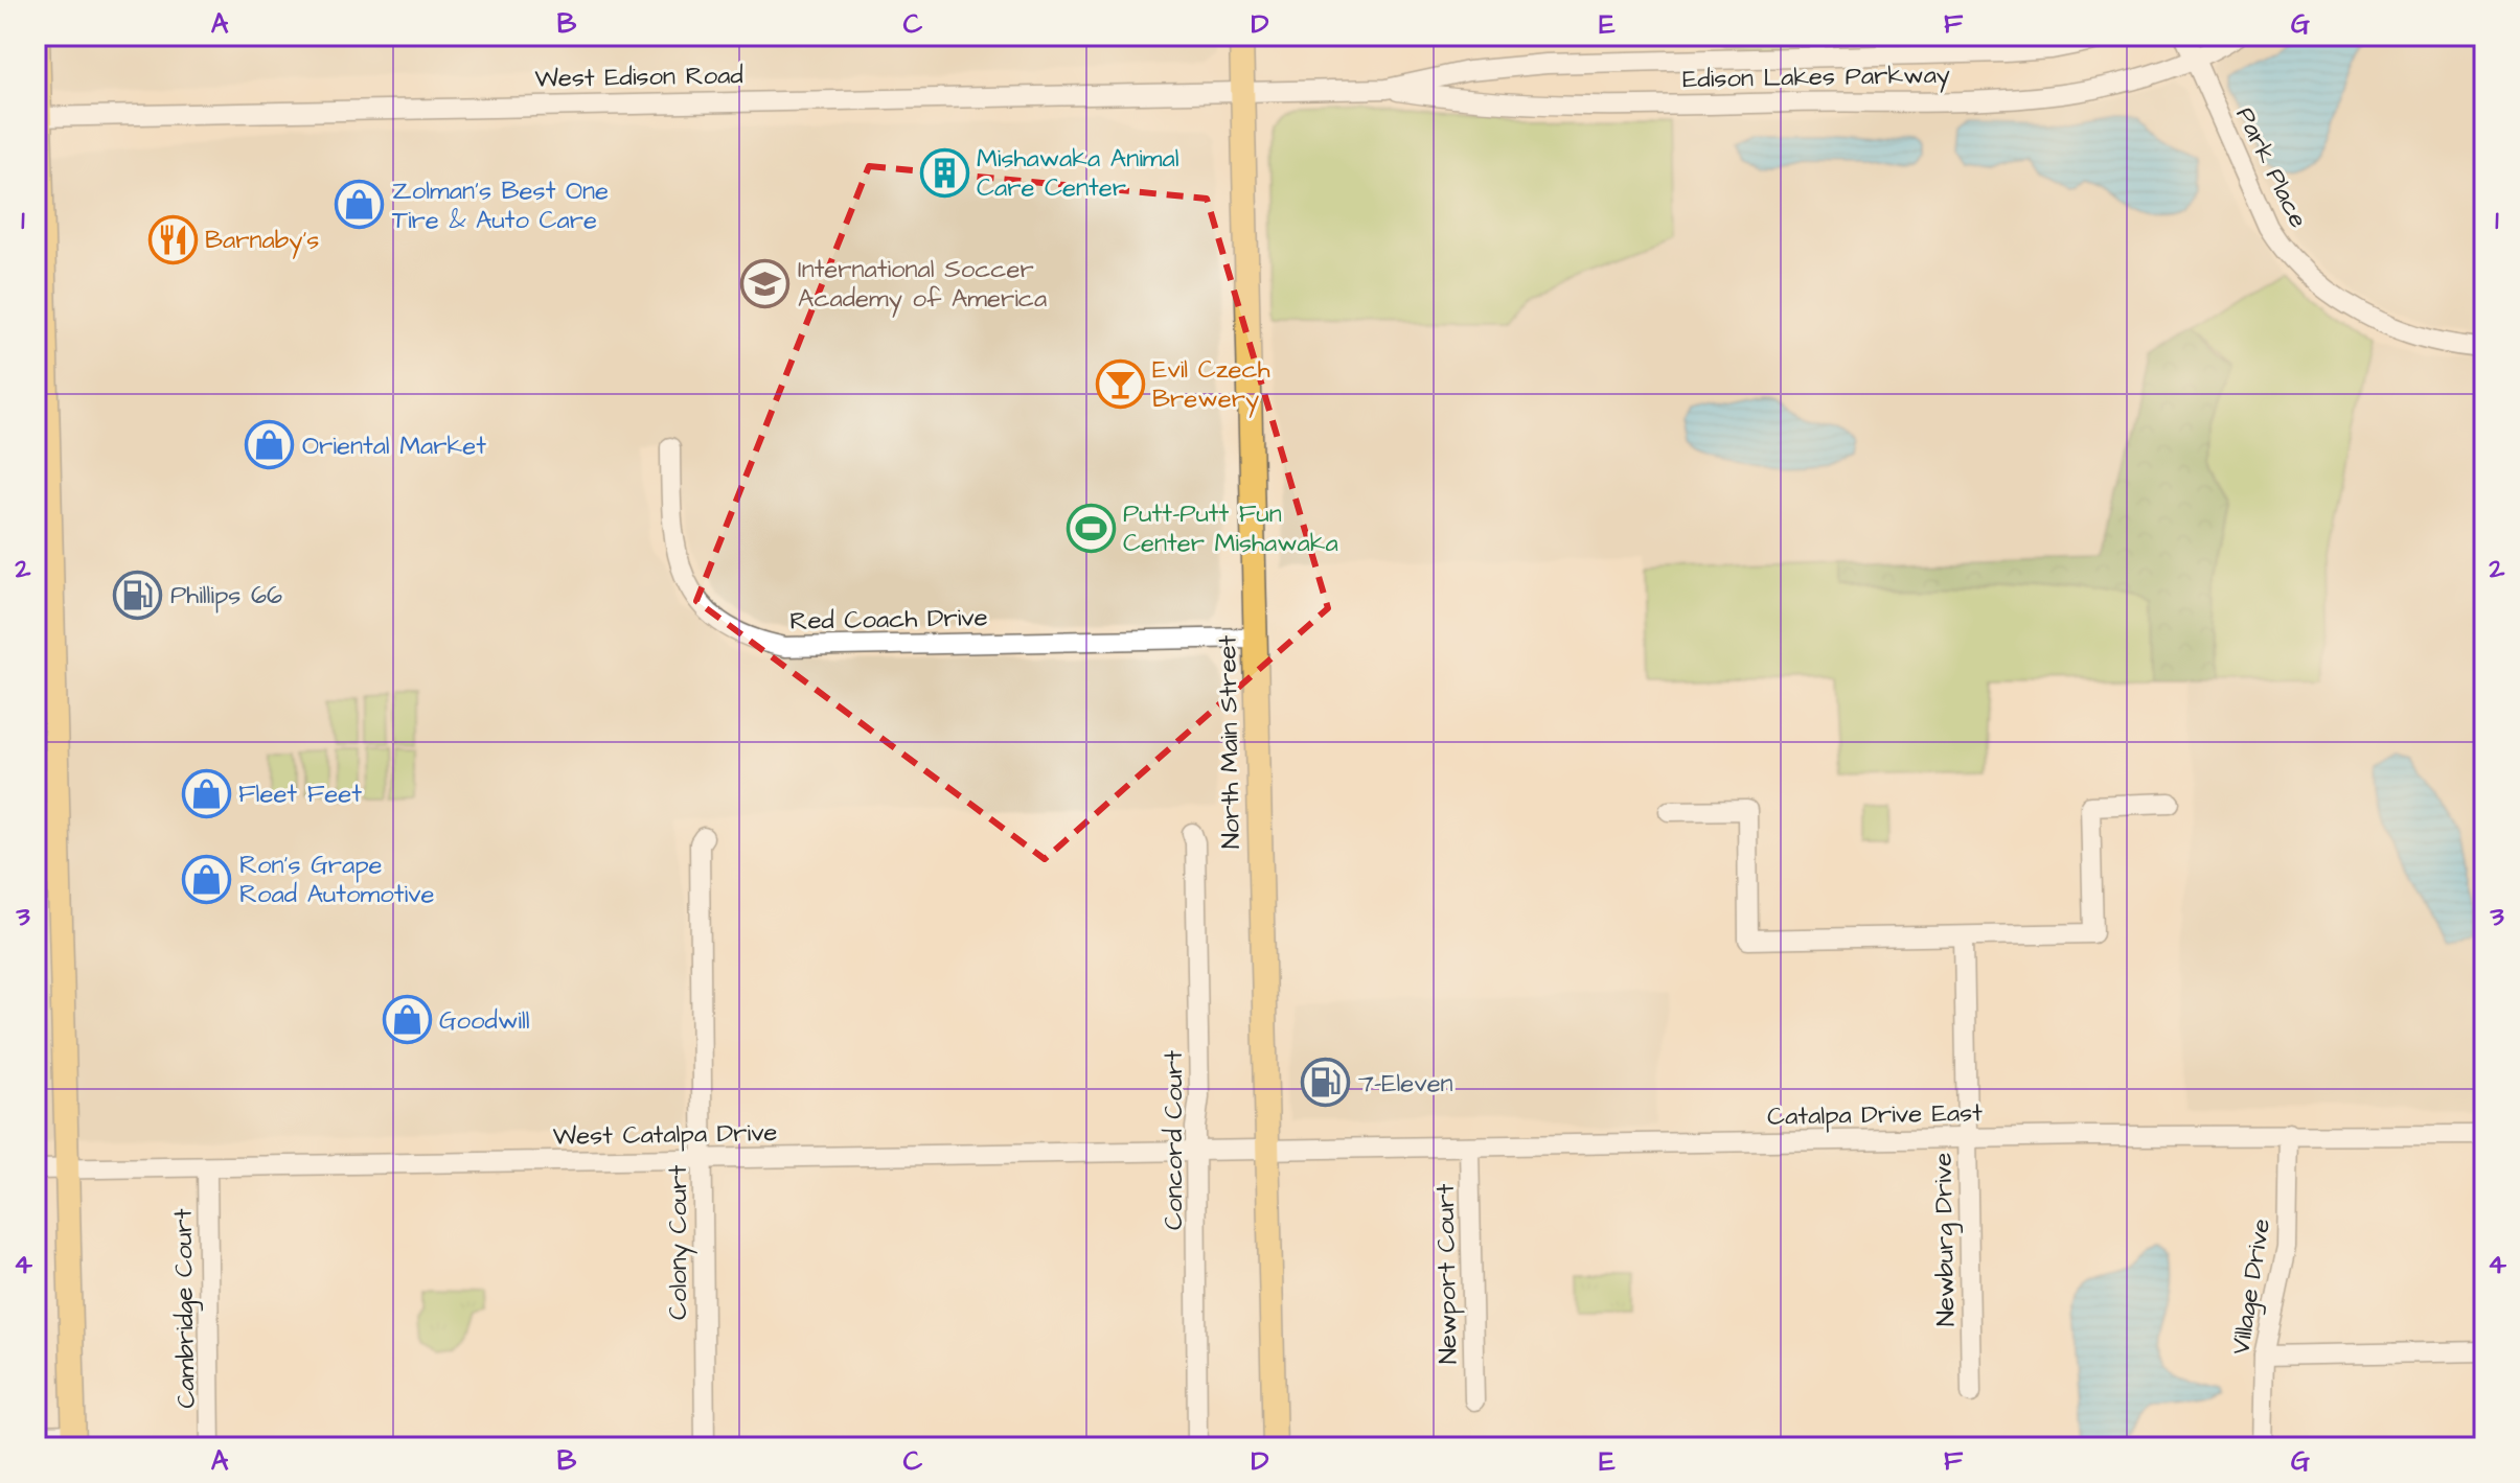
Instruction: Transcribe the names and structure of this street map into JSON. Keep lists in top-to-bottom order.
{
  "streets": {
    "main road": ["North Main Street"],
    "street": [
      "West Edison Road",
      "Edison Lakes Parkway",
      "Park Place",
      "Red Coach Drive",
      "Catalpa Drive East",
      "West Catalpa Drive",
      "Concord Court",
      "Newburg Drive",
      "Colony Court",
      "Newport Court",
      "Village Drive",
      "Cambridge Court"
    ]
  },
  "crossings": [
    ["West Edison Road", "Edison Lakes Parkway"],
    ["West Edison Road", "North Main Street"],
    ["Edison Lakes Parkway", "Park Place"],
    ["Edison Lakes Parkway", "North Main Street"],
    ["Red Coach Drive", "North Main Street"],
    ["North Main Street", "Catalpa Drive East"],
    ["North Main Street", "West Catalpa Drive"],
    ["Catalpa Drive East", "West Catalpa Drive"],
    ["Catalpa Drive East", "Newburg Drive"],
    ["Catalpa Drive East", "Newport Court"],
    ["Catalpa Drive East", "Village Drive"],
    ["West Catalpa Drive", "Concord Court"],
    ["West Catalpa Drive", "Colony Court"],
    ["West Catalpa Drive", "Cambridge Court"]
  ],
  "places": {
    "building": ["Mishawaka Animal Care Center"],
    "shop": [
      "Zolman's Best One Tire & Auto Care",
      "Oriental Market",
      "Fleet Feet",
      "Ron's Grape Road Automotive",
      "Goodwill"
    ],
    "restaurant": ["Barnaby's"],
    "school or university": ["International Soccer Academy of America"],
    "bar": ["Evil Czech Brewery"],
    "sports": ["Putt-Putt Fun Center Mishawaka"],
    "fuel station": ["Phillips 66", "7-Eleven"]
  },
  "grid": {
    "columns": [
      "A",
      "B",
      "C",
      "D",
      "E",
      "F",
      "G"
    ],
    "rows": [
      "1",
      "2",
      "3",
      "4"
    ]
  }
}
